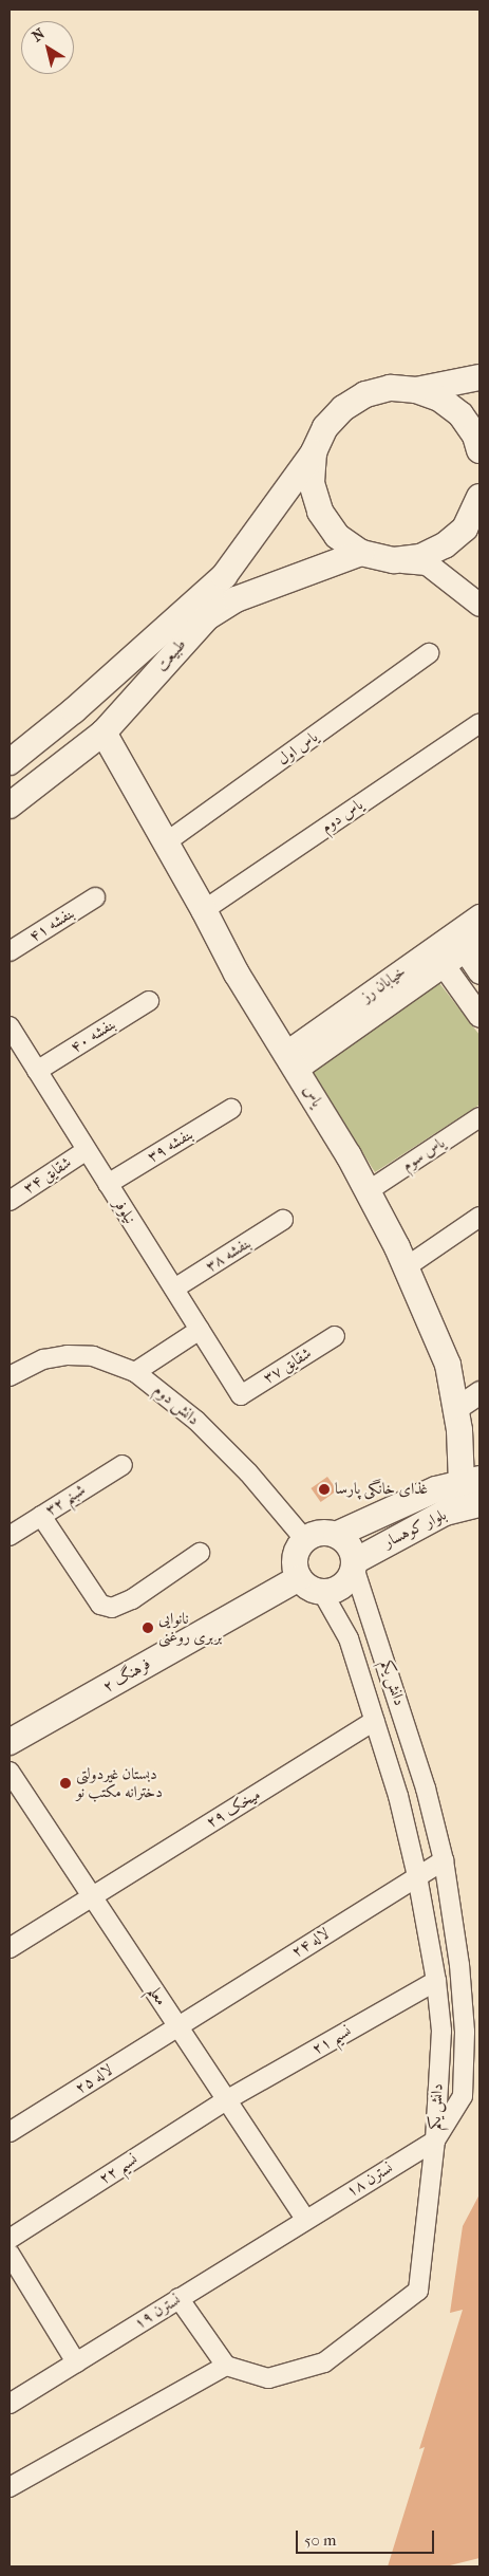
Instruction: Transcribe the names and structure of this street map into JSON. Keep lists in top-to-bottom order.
{
  "streets": {
    "main road": [
      "طبیعت",
      "یاس",
      "بلوار کوهسار",
      "فرهنگ ۲"
    ],
    "street": [
      "یاس اول",
      "یاس دوم",
      "بنفشه ۴۱",
      "خیابان رز",
      "بنفشه ۴۰",
      "بنفشه ۳۹",
      "یاس سوم",
      "شقایق ۳۴",
      "نیلوفر",
      "بنفشه ۳۸",
      "شقایق ۳۷",
      "دانش دوم",
      "شبنم ۳۲",
      "دانش یکم",
      "میخک ۲۹",
      "لاله ۲۴",
      "معلم",
      "نسیم ۲۱",
      "لاله ۲۵",
      "نسیم ۲۲",
      "نسترن ۱۸",
      "نسترن ۱۹"
    ]
  },
  "crossings": [
    ["طبیعت", "یاس"],
    ["یاس اول", "یاس"],
    ["یاس دوم", "یاس"],
    ["خیابان رز", "یاس"],
    ["بنفشه ۴۰", "نیلوفر"],
    ["یاس", "یاس سوم"],
    ["یاس", "بلوار کوهسار"],
    ["بنفشه ۳۹", "نیلوفر"],
    ["شقایق ۳۴", "نیلوفر"],
    ["نیلوفر", "بنفشه ۳۸"],
    ["نیلوفر", "شقایق ۳۷"],
    ["دانش دوم", "بلوار کوهسار"],
    ["دانش دوم", "فرهنگ ۲"],
    ["دانش دوم", "دانش یکم"],
    ["بلوار کوهسار", "فرهنگ ۲"],
    ["بلوار کوهسار", "دانش یکم"],
    ["فرهنگ ۲", "دانش یکم"],
    ["دانش یکم", "میخک ۲۹"],
    ["دانش یکم", "لاله ۲۴"],
    ["دانش یکم", "نسیم ۲۱"],
    ["دانش یکم", "نسترن ۱۸"],
    ["میخک ۲۹", "معلم"],
    ["لاله ۲۴", "معلم"],
    ["لاله ۲۴", "لاله ۲۵"],
    ["معلم", "نسیم ۲۱"],
    ["معلم", "لاله ۲۵"],
    ["معلم", "نسیم ۲۲"],
    ["معلم", "نسترن ۱۸"],
    ["معلم", "نسترن ۱۹"],
    ["نسیم ۲۱", "نسیم ۲۲"],
    ["نسترن ۱۸", "نسترن ۱۹"]
  ],
  "places": ["غذای خانگی پارسا", "نانوایی بربری روغنی", "دبستان غیردولتی دخترانه مکتب نو"],
  "scale_bar": "50 m",
  "north": "top left"
}
